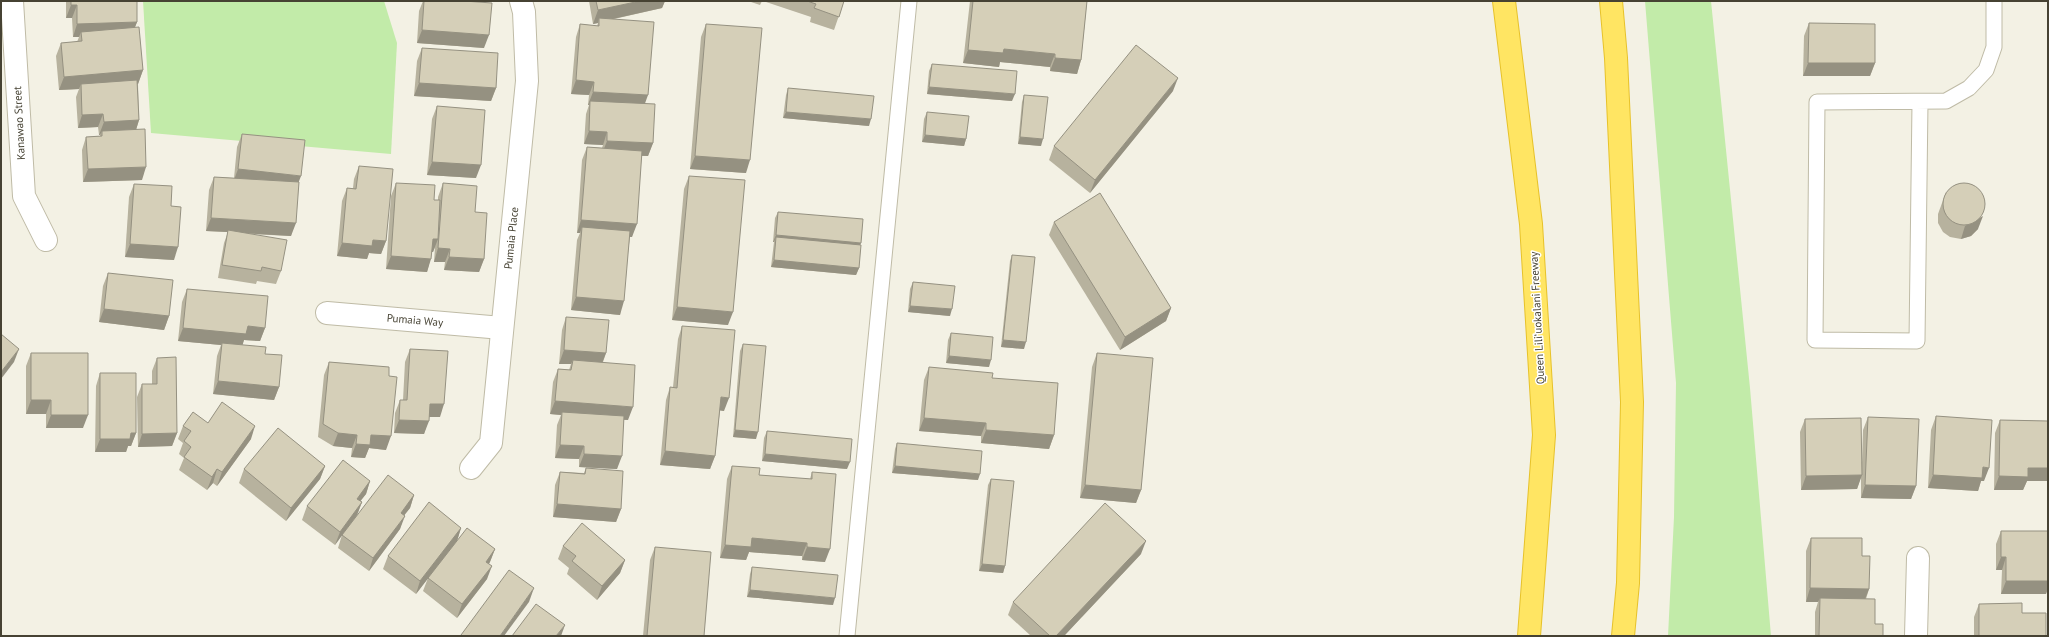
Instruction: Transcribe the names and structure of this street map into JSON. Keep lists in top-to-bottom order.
{
  "streets": {
    "highway": ["Queen Liliʻuokalani Freeway"],
    "street": ["Kanawao Street", "Pumaia Place", "Pumaia Way"]
  },
  "crossings": [
    ["Pumaia Place", "Pumaia Way"]
  ]
}
